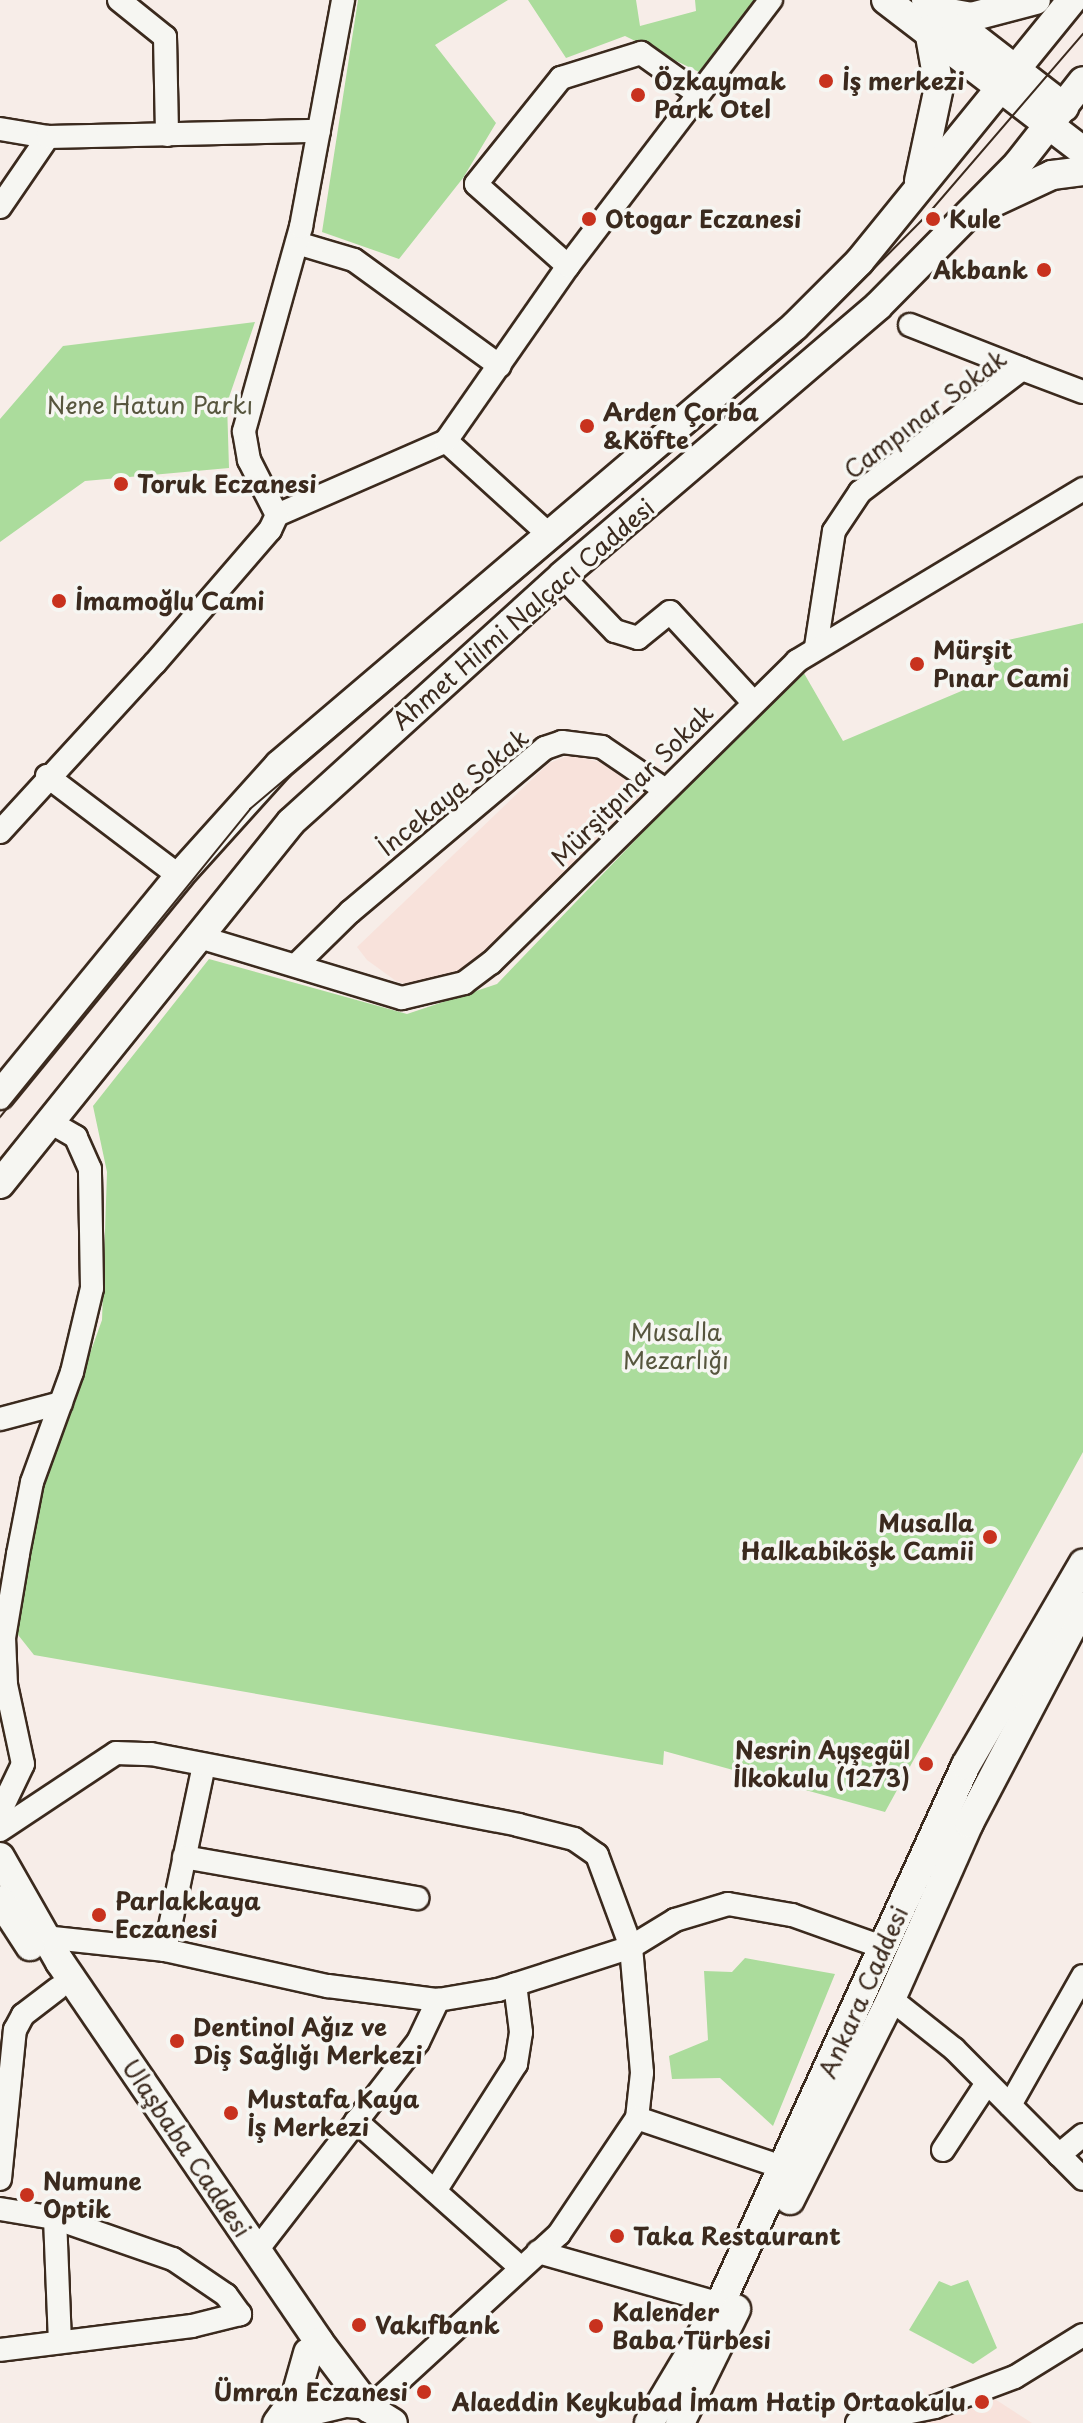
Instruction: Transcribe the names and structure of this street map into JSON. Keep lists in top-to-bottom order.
{
  "streets": {
    "main road": ["Ahmet Hilmi Nalçacı Caddesi", "Ankara Caddesi", "Ulaşbaba Caddesi"],
    "street": ["Campınar Sokak", "Mürşitpınar Sokak", "İncekaya Sokak"]
  },
  "crossings": [
    ["Campınar Sokak", "Mürşitpınar Sokak"],
    ["Ahmet Hilmi Nalçacı Caddesi", "Mürşitpınar Sokak"],
    ["Mürşitpınar Sokak", "İncekaya Sokak"]
  ],
  "parks": ["Nene Hatun Parkı", "Musalla Mezarlığı"],
  "places": [
    "İş merkezi",
    "Özkaymak Park Otel",
    "Otogar Eczanesi",
    "Kule",
    "Akbank",
    "Arden Çorba &Köfte",
    "Toruk Eczanesi",
    "İmamoğlu Cami",
    "Mürşit Pınar Cami",
    "Musalla Halkabiköşk Camii",
    "Nesrin Ayşegül İlkokulu (1273)",
    "Parlakkaya Eczanesi",
    "Dentinol Ağız ve Diş Sağlığı Merkezi",
    "Mustafa Kaya İş Merkezi",
    "Numune Optik",
    "Taka Restaurant",
    "Vakıfbank",
    "Kalender Baba Türbesi",
    "Ümran Eczanesi",
    "Alaeddin Keykubad İmam Hatip Ortaokulu"
  ]
}
